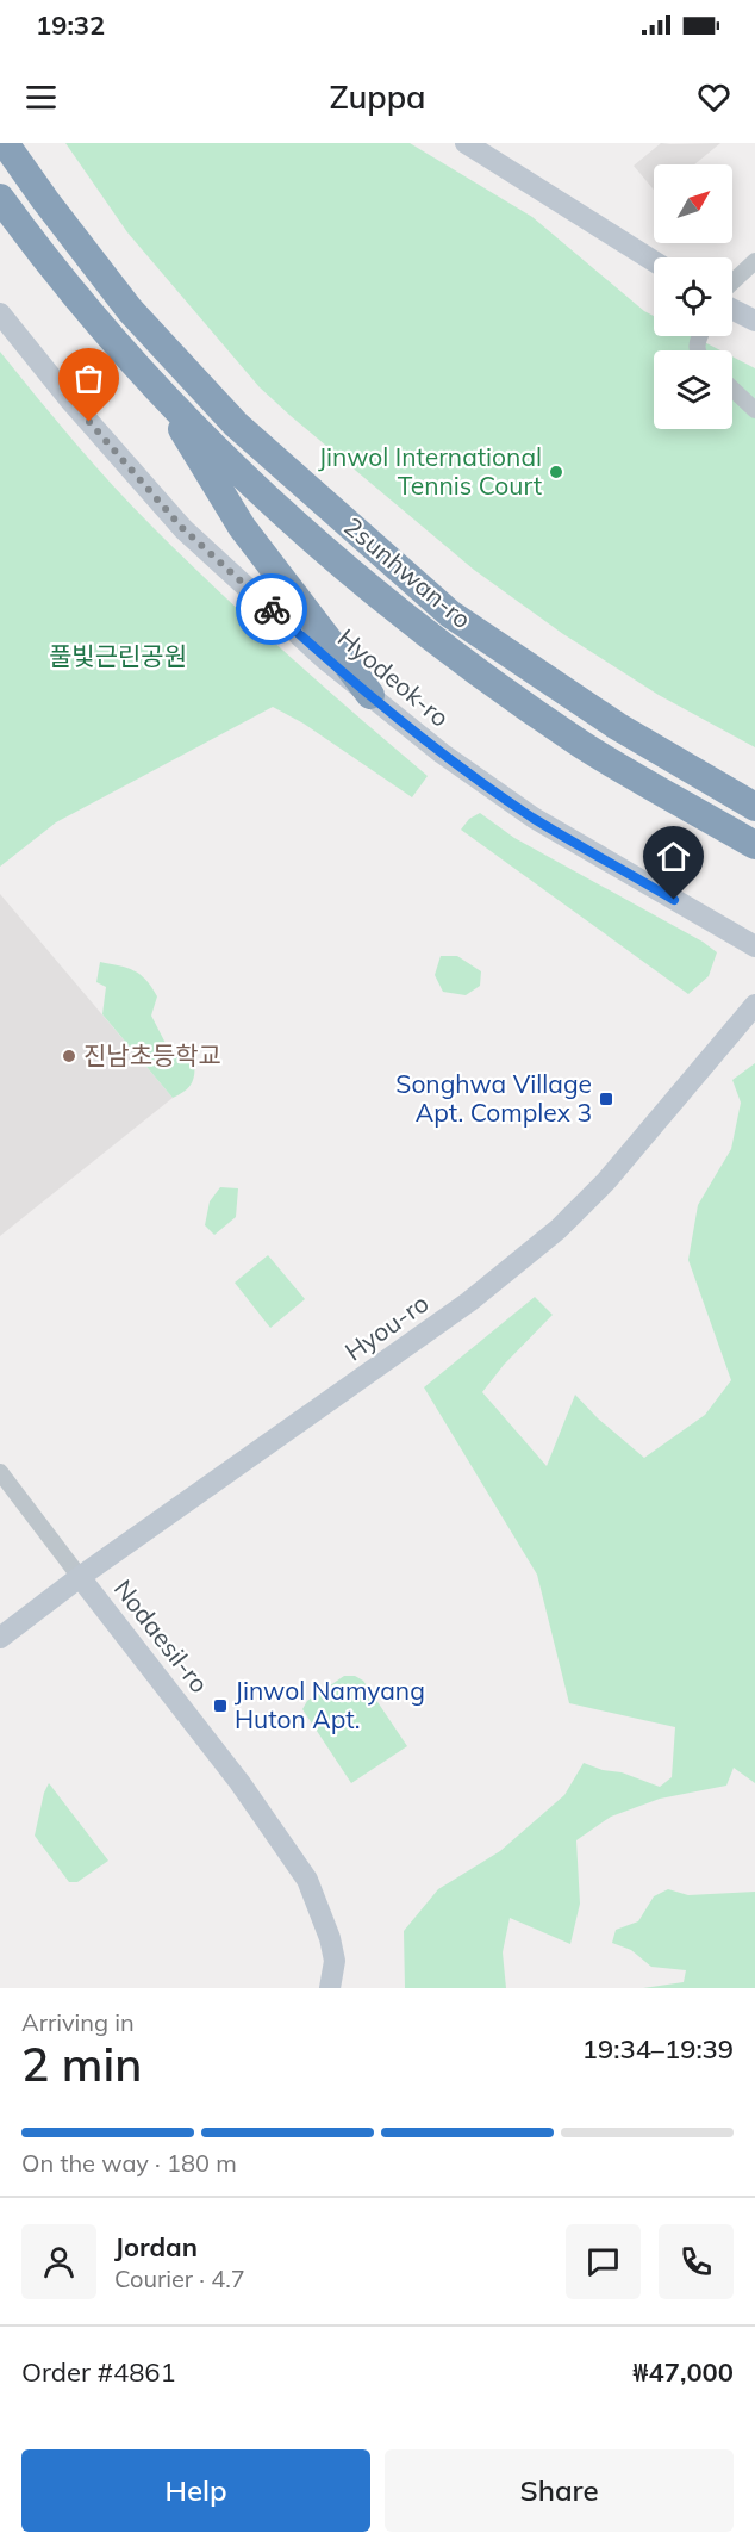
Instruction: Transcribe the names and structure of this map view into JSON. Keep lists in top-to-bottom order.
{
  "streets": {
    "highway": ["2sunhwan-ro"],
    "main road": ["Hyodeok-ro", "Hyou-ro", "Nodaesil-ro"]
  },
  "crossings": [
    ["Hyou-ro", "Nodaesil-ro"]
  ],
  "parks": ["풀빛근린공원"],
  "places": {
    "other": ["Jinwol International Tennis Court", "진남초등학교"],
    "transit": ["Songhwa Village Apt. Complex 3", "Jinwol Namyang Huton Apt."]
  },
  "north": "top right",
  "page": {
    "status": "19:32",
    "header": "Zuppa",
    "heading": ["2 min", "Arriving in", "19:34–19:39"],
    "panel": [
      "Jordan",
      "Courier · 4.7",
      "Order #4861",
      "₩47,000"
    ],
    "bar": "On the way · 180 m",
    "buttons": ["Help", "Share"]
  }
}
